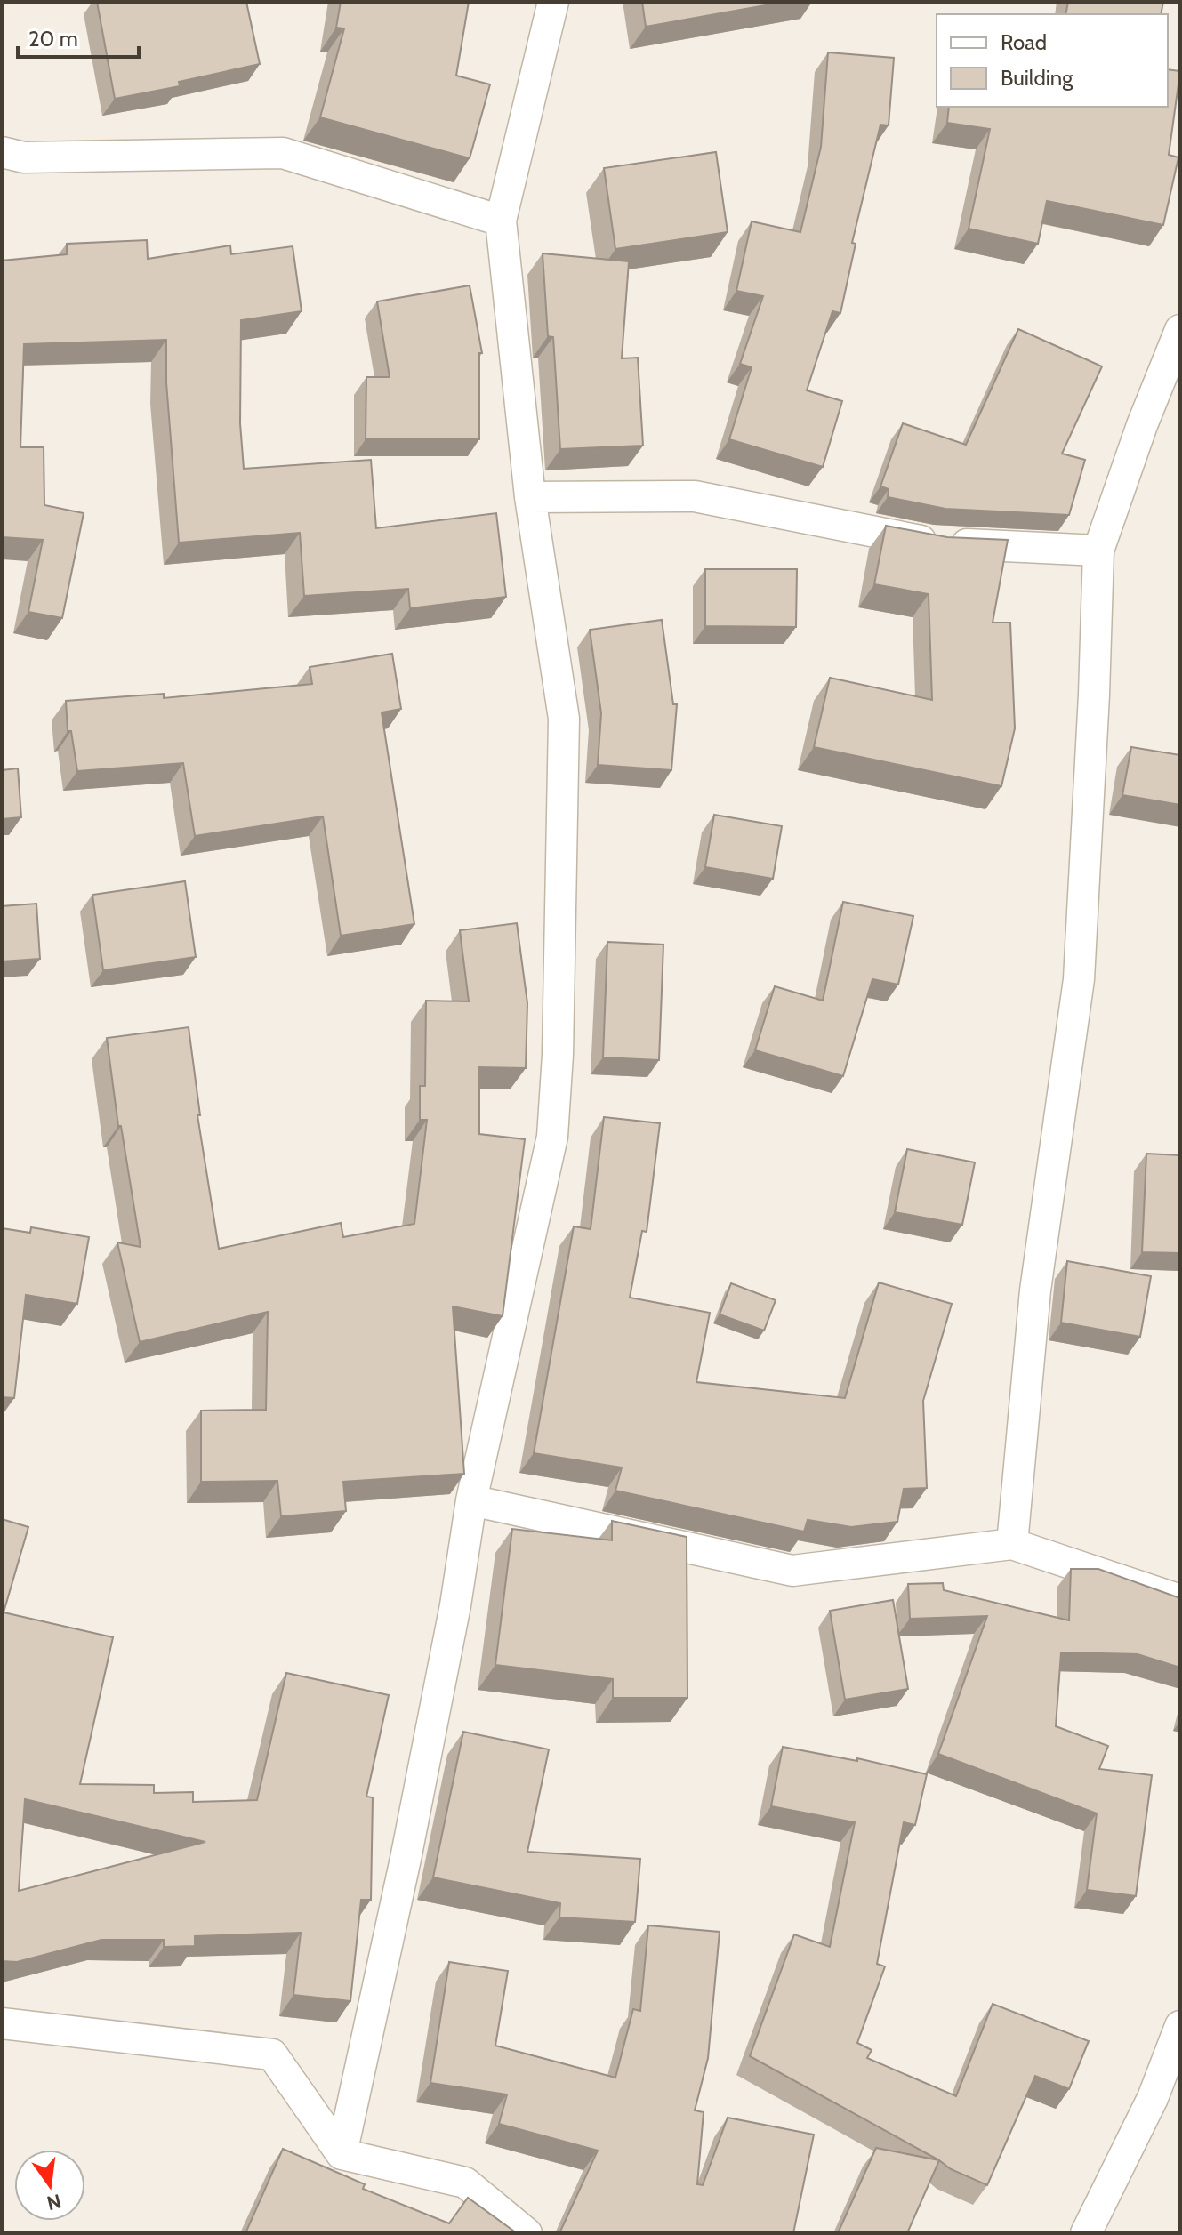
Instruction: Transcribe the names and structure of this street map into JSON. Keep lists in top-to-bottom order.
{
  "legend": ["Road", "Building"],
  "scale_bar": "20 m",
  "north": "bottom"
}
